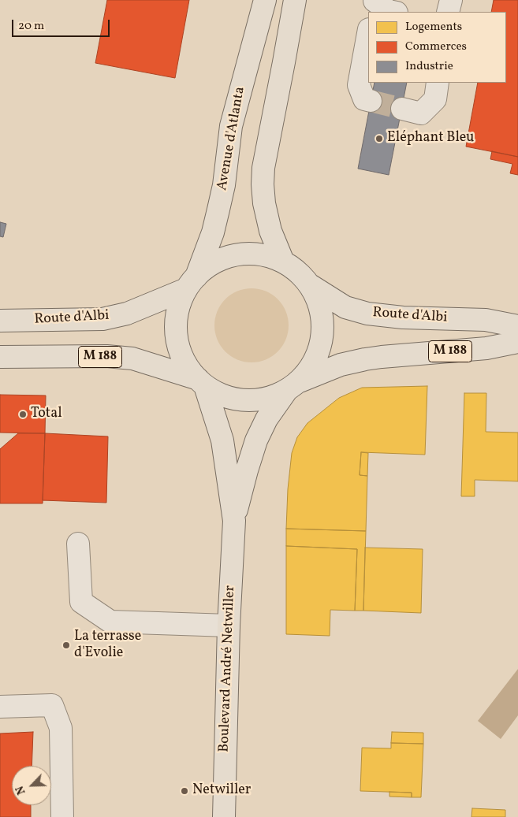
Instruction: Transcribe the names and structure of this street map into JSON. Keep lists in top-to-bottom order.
{
  "streets": {
    "main road": [
      "Avenue d'Atlanta",
      "Route d'Albi",
      "M 188",
      "Boulevard André Netwiller"
    ]
  },
  "crossings": [
    ["Avenue d'Atlanta", "Route d'Albi"],
    ["Avenue d'Atlanta", "M 188"],
    ["Avenue d'Atlanta", "Boulevard André Netwiller"],
    ["Route d'Albi", "Boulevard André Netwiller"],
    ["M 188", "Boulevard André Netwiller"]
  ],
  "places": [
    "Eléphant Bleu",
    "Total",
    "La terrasse d'Evolie",
    "Netwiller"
  ],
  "legend": ["Logements", "Commerces", "Industrie"],
  "scale_bar": "20 m",
  "north": "bottom left"
}
